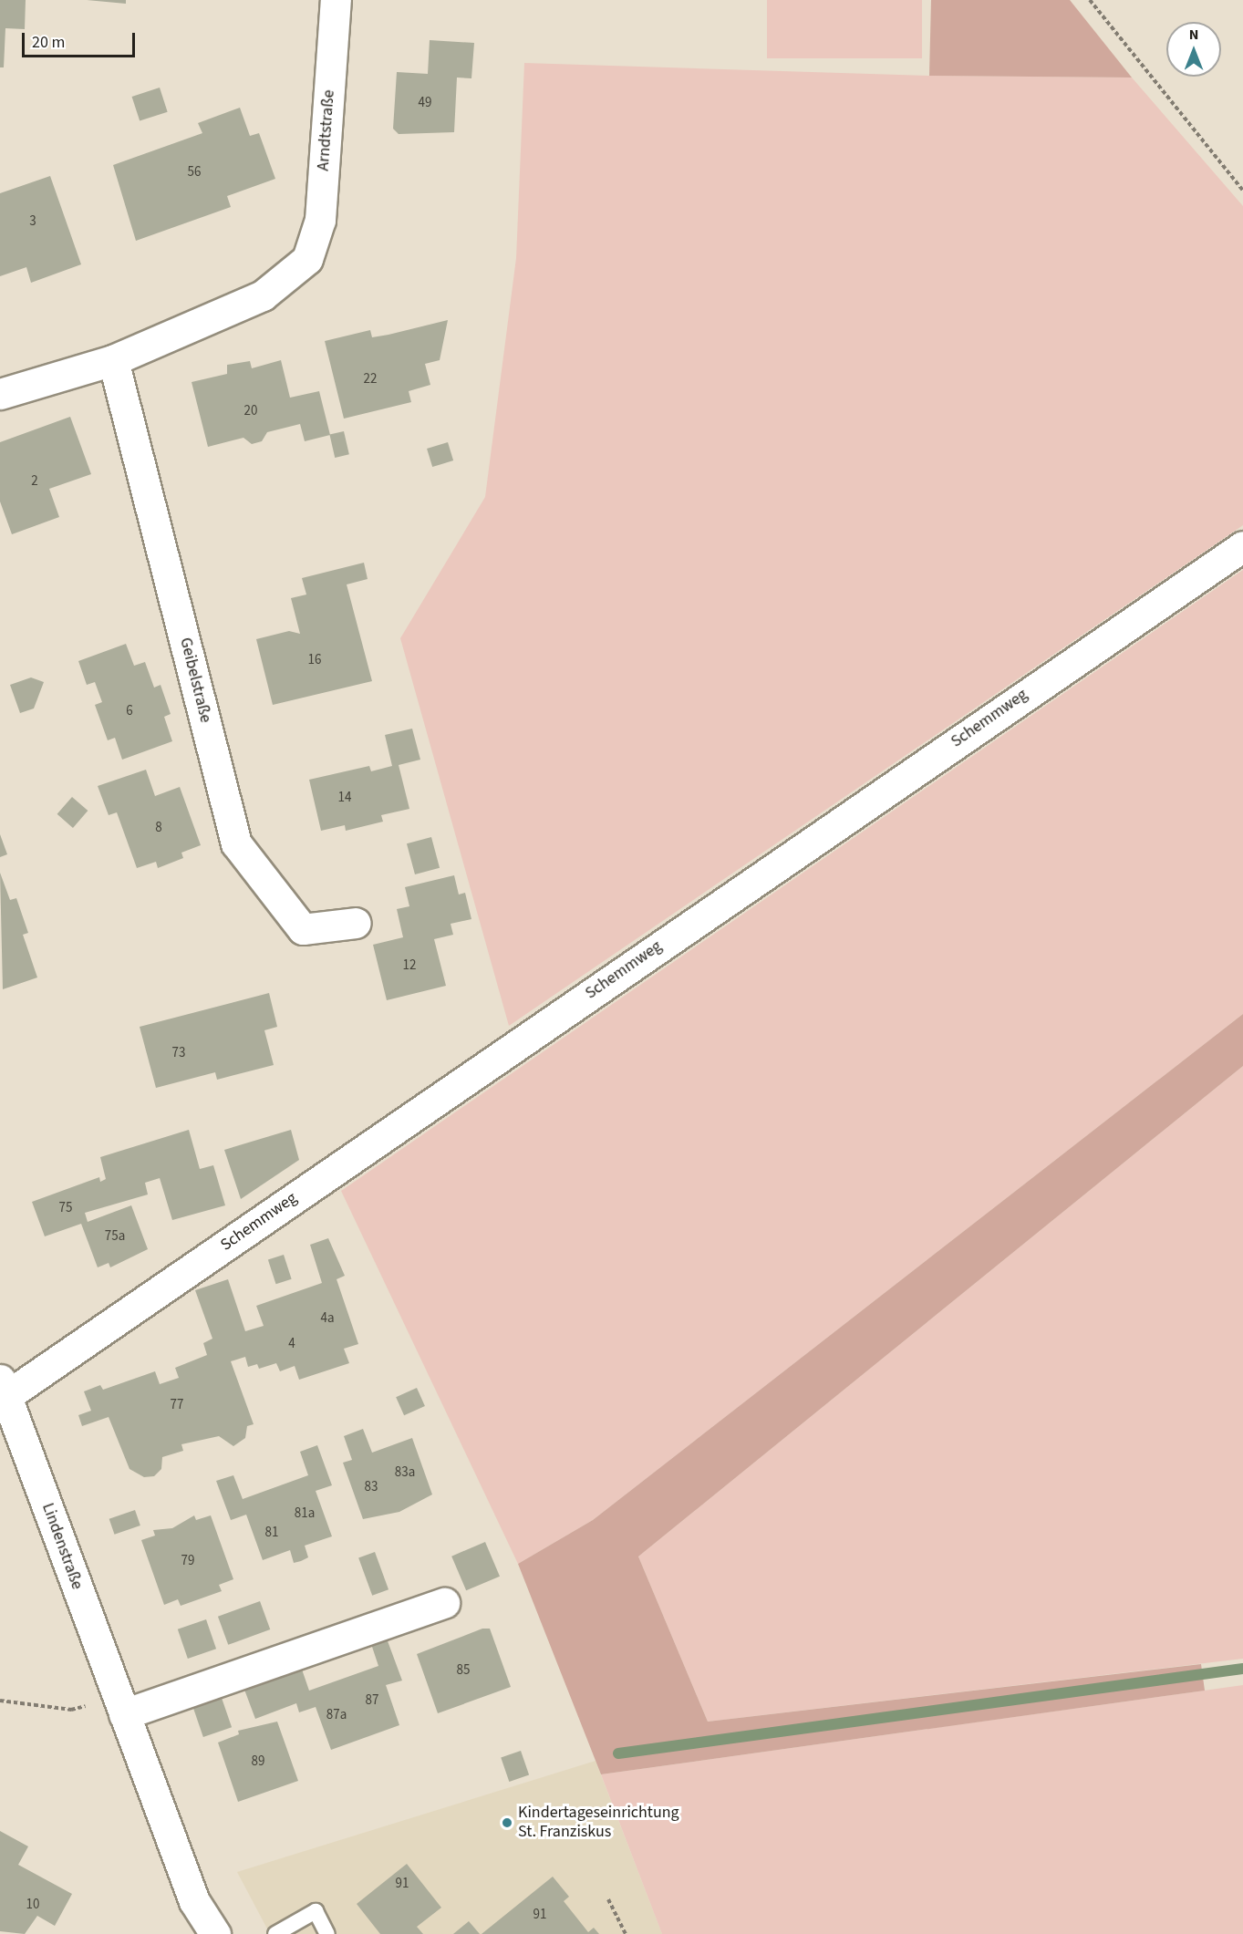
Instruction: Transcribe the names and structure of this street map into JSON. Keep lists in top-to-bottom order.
{
  "streets": {
    "street": [
      "Arndtstraße",
      "Geibelstraße",
      "Schemmweg",
      "Lindenstraße"
    ]
  },
  "crossings": [
    ["Arndtstraße", "Geibelstraße"],
    ["Schemmweg", "Lindenstraße"]
  ],
  "places": ["Kindertageseinrichtung St. Franziskus"],
  "house_numbers": [
    "49",
    "56",
    "3",
    "22",
    "20",
    "2",
    "16",
    "6",
    "14",
    "8",
    "12",
    "73",
    "75",
    "75a",
    "4a",
    "4",
    "77",
    "83a",
    "83",
    "81a",
    "81",
    "79",
    "85",
    "87",
    "87a",
    "89",
    "91",
    "10",
    "91"
  ],
  "scale_bar": "20 m",
  "north": "top"
}
